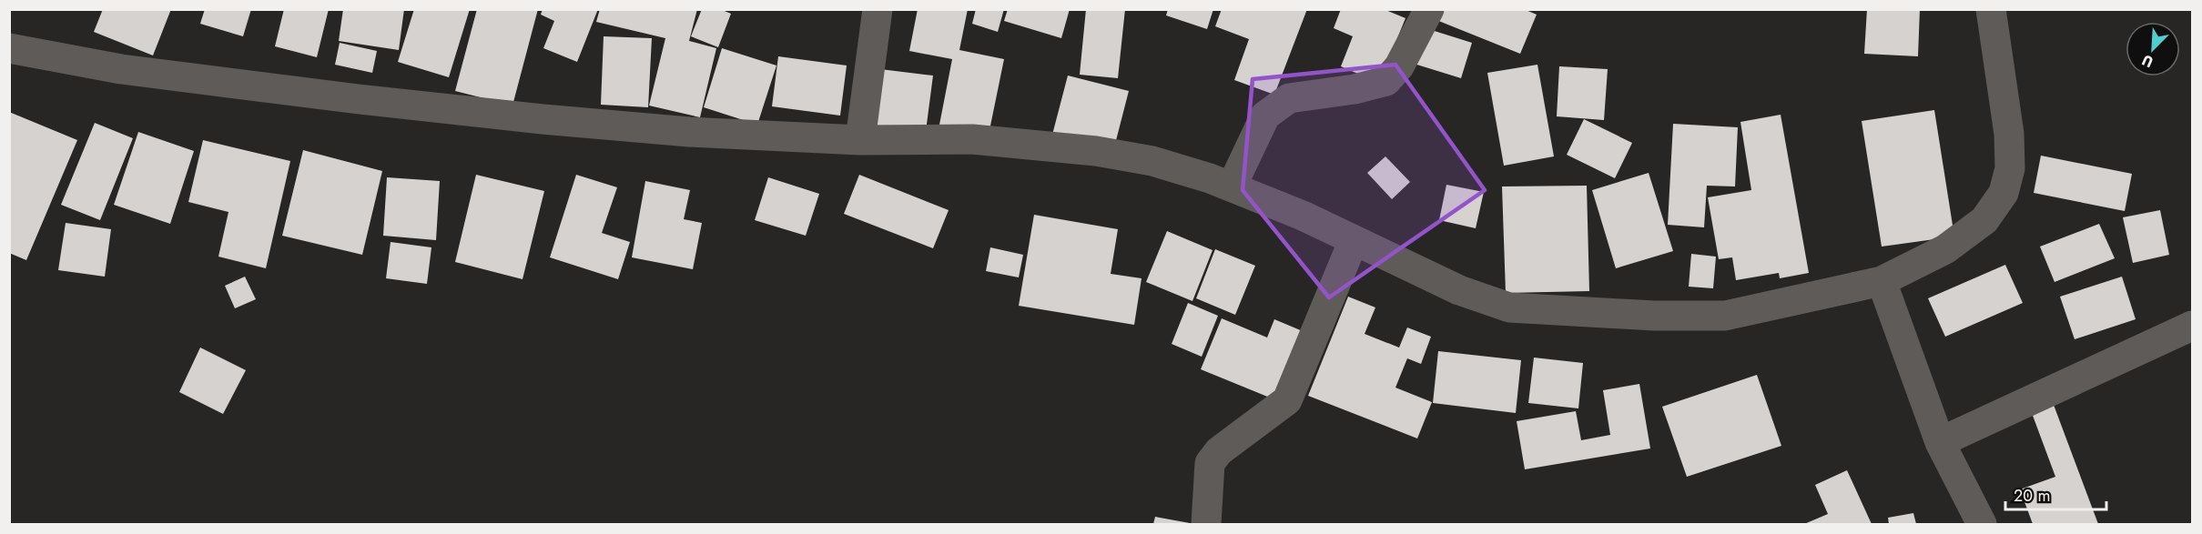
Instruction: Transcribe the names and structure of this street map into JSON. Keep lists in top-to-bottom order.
{
  "scale_bar": "20 m",
  "north": "bottom left"
}
